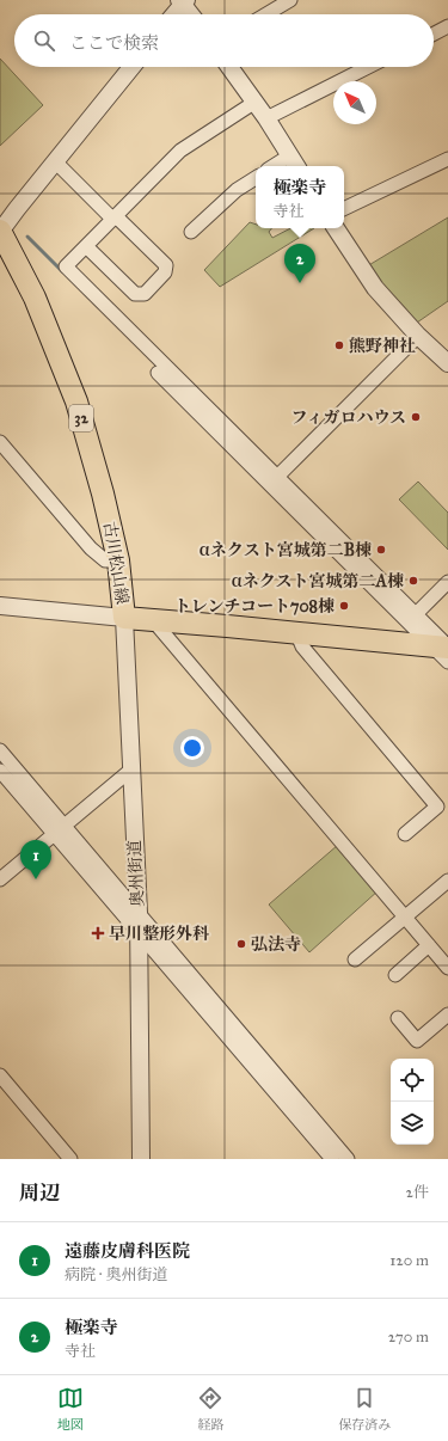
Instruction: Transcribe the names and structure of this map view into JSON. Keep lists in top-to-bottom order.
{
  "streets": {
    "main road": ["32", "古川松山線"],
    "street": ["奥州街道"]
  },
  "crossings": [
    ["古川松山線", "奥州街道"]
  ],
  "places": {
    "other": [
      "熊野神社",
      "フィガロハウス",
      "αネクスト宮城第二B棟",
      "αネクスト宮城第二A棟",
      "トレンチコート708棟",
      "弘法寺"
    ],
    "health": ["早川整形外科"]
  },
  "north": "top left",
  "page": {
    "search": "ここで検索",
    "popup": ["極楽寺", "寺社"],
    "pins": ["2", "1"],
    "heading": ["周辺", "2件"],
    "list": [
      {
        "mark": "1",
        "name": "遠藤皮膚科医院",
        "note": "病院 · 奥州街道",
        "value": "120 m"
      },
      {
        "mark": "2",
        "name": "極楽寺",
        "note": "寺社",
        "value": "270 m"
      }
    ],
    "nav": ["地図", "経路", "保存済み"]
  }
}
